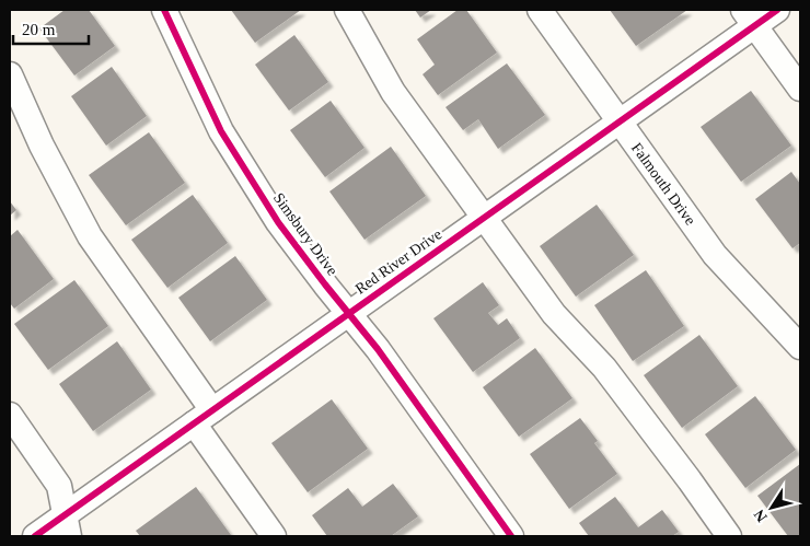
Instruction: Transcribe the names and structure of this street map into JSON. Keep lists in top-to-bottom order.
{
  "streets": {
    "street": ["Falmouth Drive", "Simsbury Drive", "Red River Drive"]
  },
  "crossings": [
    ["Falmouth Drive", "Red River Drive"],
    ["Simsbury Drive", "Red River Drive"]
  ],
  "scale_bar": "20 m",
  "north": "bottom left"
}
